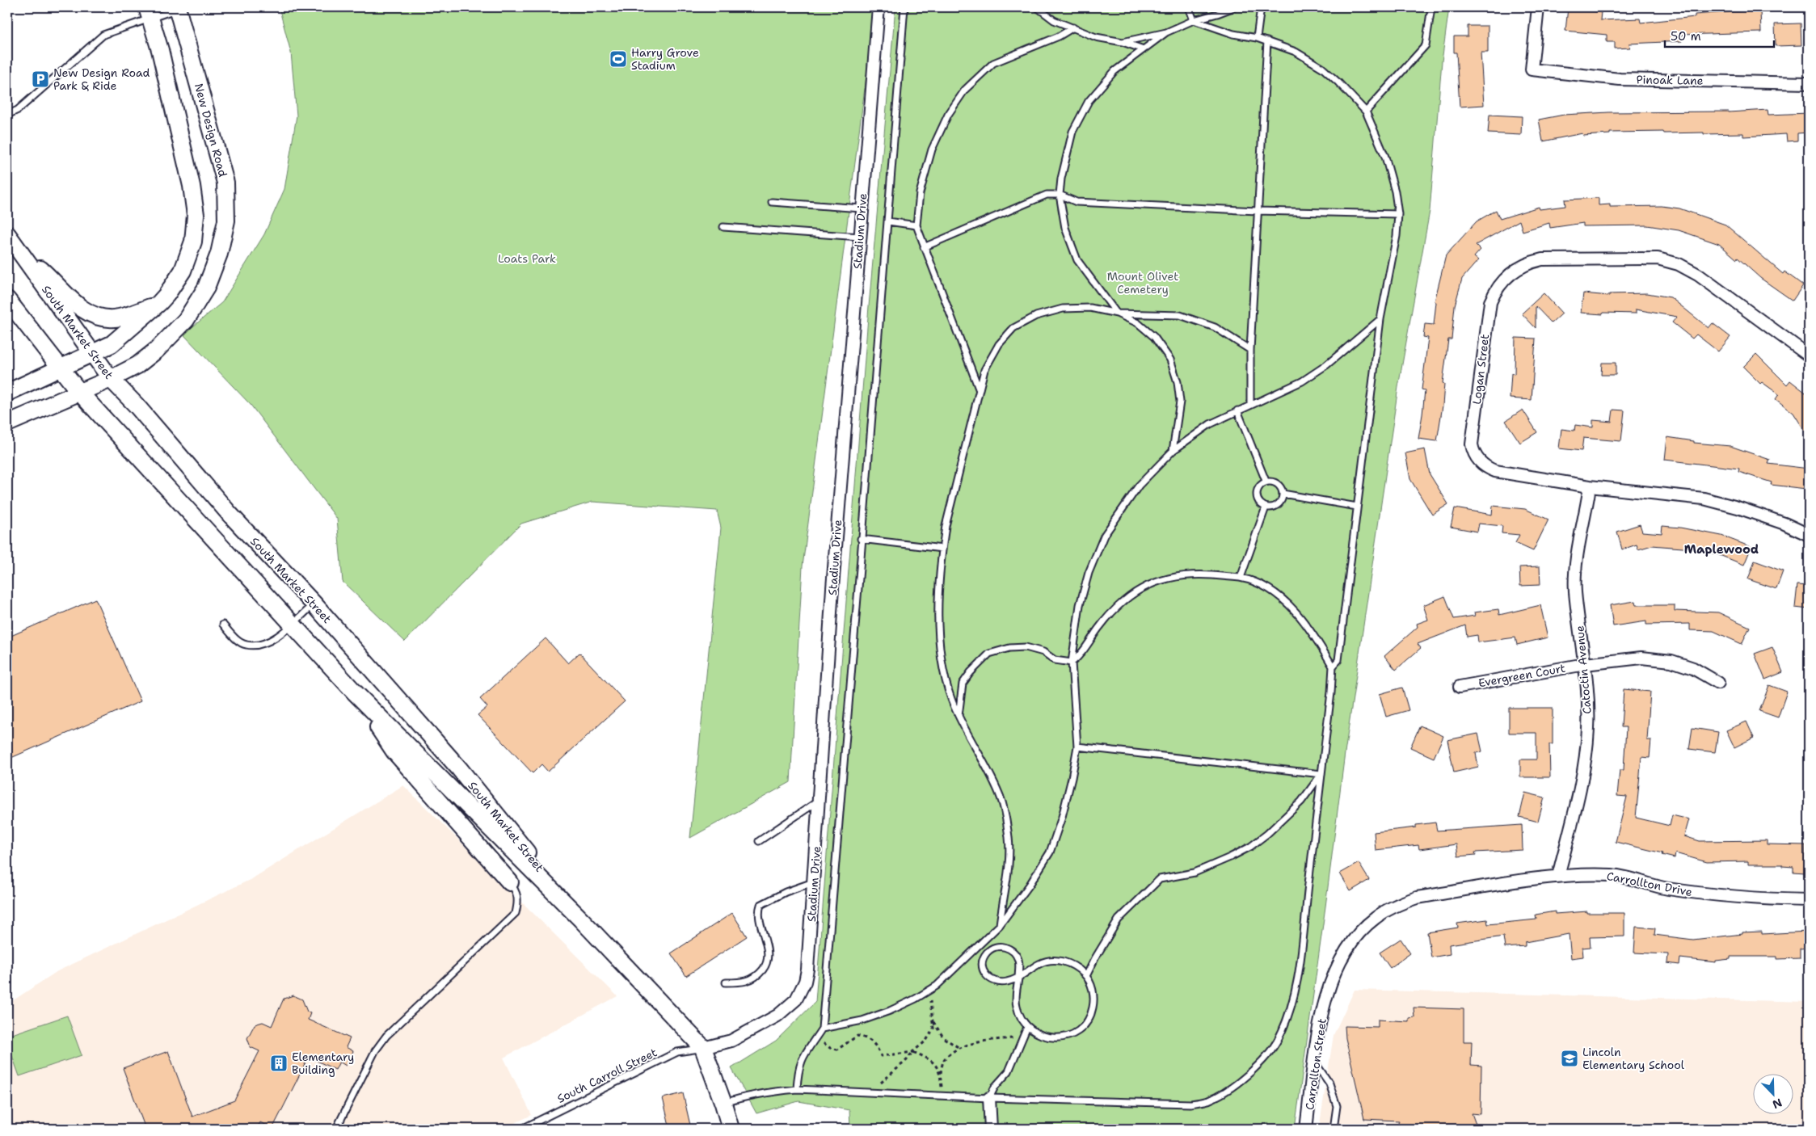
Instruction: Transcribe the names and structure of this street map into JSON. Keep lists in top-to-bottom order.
{
  "streets": {
    "main road": ["New Design Road", "South Market Street"],
    "street": [
      "Pinoak Lane",
      "Stadium Drive",
      "Logan Street",
      "Catoctin Avenue",
      "Evergreen Court",
      "Carrollton Drive",
      "Carrollton Street"
    ],
    "lane": ["South Carroll Street"]
  },
  "crossings": [
    ["New Design Road", "South Market Street"],
    ["Stadium Drive", "South Market Street"],
    ["Stadium Drive", "South Carroll Street"],
    ["South Market Street", "South Carroll Street"],
    ["Logan Street", "Catoctin Avenue"],
    ["Catoctin Avenue", "Evergreen Court"],
    ["Catoctin Avenue", "Carrollton Drive"],
    ["Carrollton Drive", "Carrollton Street"]
  ],
  "districts": ["Maplewood"],
  "parks": ["Loats Park", "Mount Olivet Cemetery"],
  "places": {
    "sports": ["Harry Grove Stadium"],
    "parking": ["New Design Road Park & Ride"],
    "school or university": ["Lincoln Elementary School"],
    "building": ["Elementary Building"]
  },
  "scale_bar": "50 m",
  "north": "bottom right"
}
